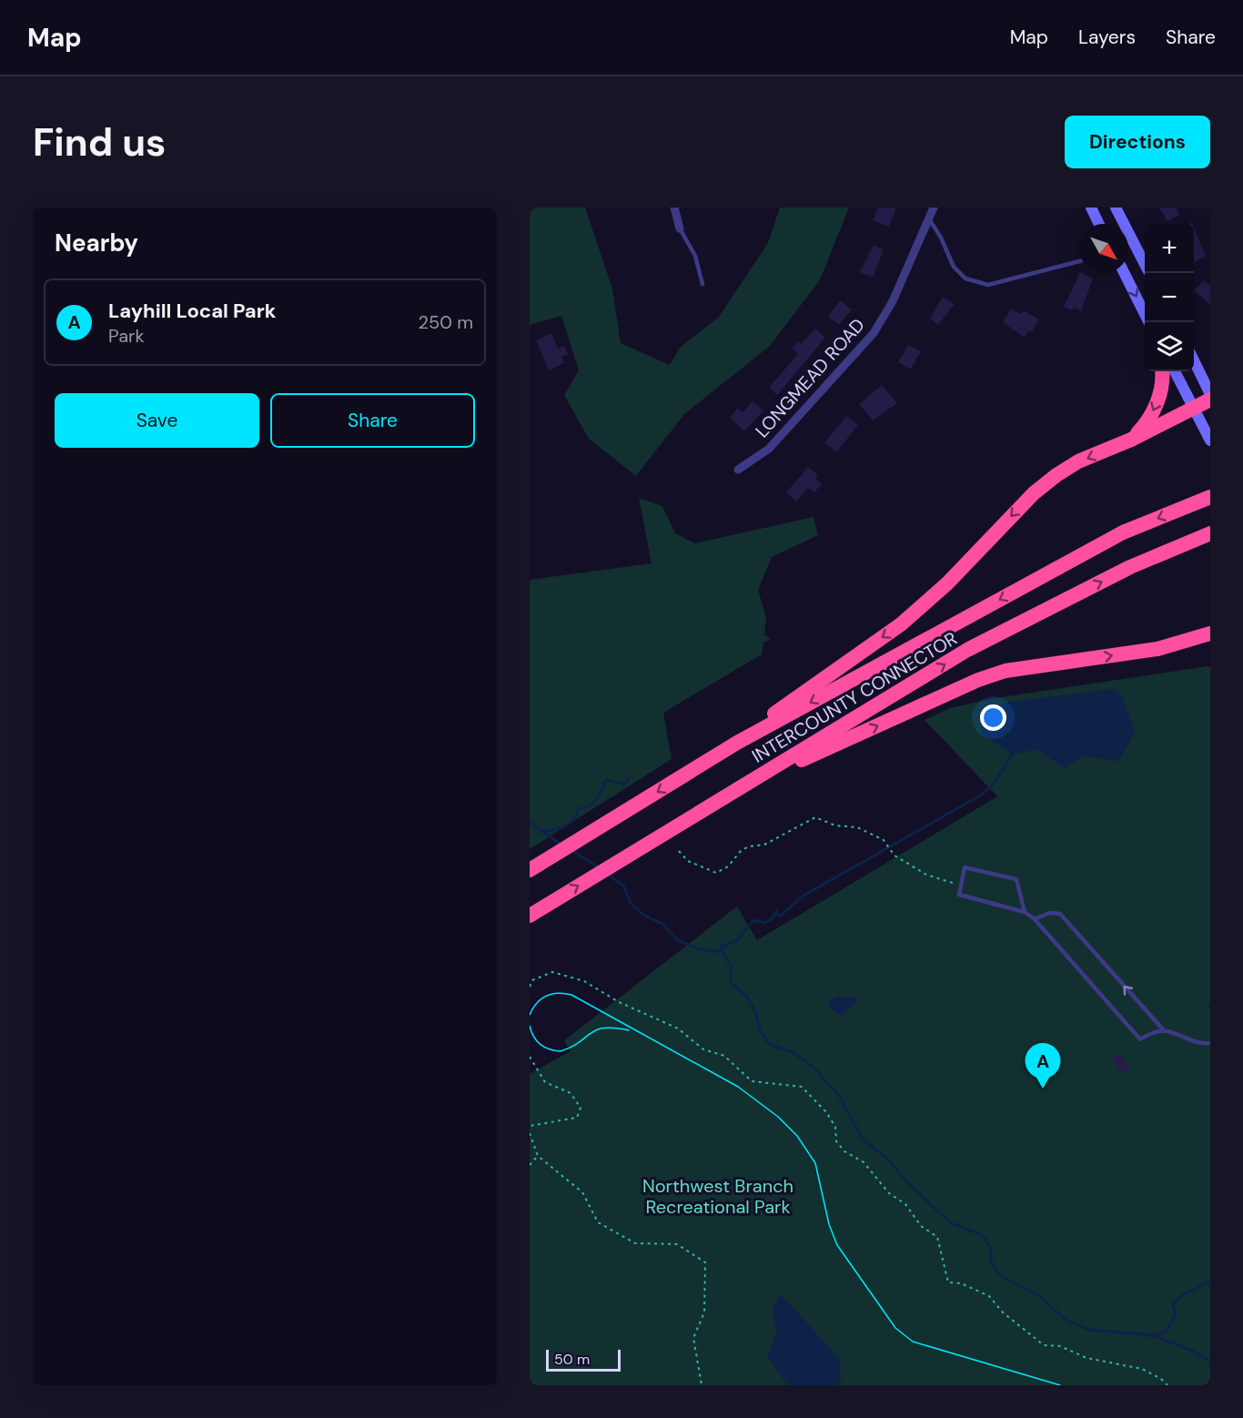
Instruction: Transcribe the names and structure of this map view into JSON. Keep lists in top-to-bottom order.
{
  "streets": {
    "highway": ["INTERCOUNTY CONNECTOR"],
    "street": ["LONGMEAD ROAD"]
  },
  "parks": ["Northwest Branch Recreational Park"],
  "scale_bar": "50 m",
  "north": "bottom right",
  "page": {
    "header": "Map",
    "nav": ["Map", "Layers", "Share"],
    "buttons": [
      "Directions",
      ["Save", "Share"]
    ],
    "title": "Find us",
    "heading": "Nearby",
    "map_buttons": ["+", "−"],
    "list": [
      {
        "mark": "A",
        "name": "Layhill Local Park",
        "note": "Park",
        "value": "250 m"
      }
    ],
    "pins": "A",
    "scale": "50 m"
  }
}
